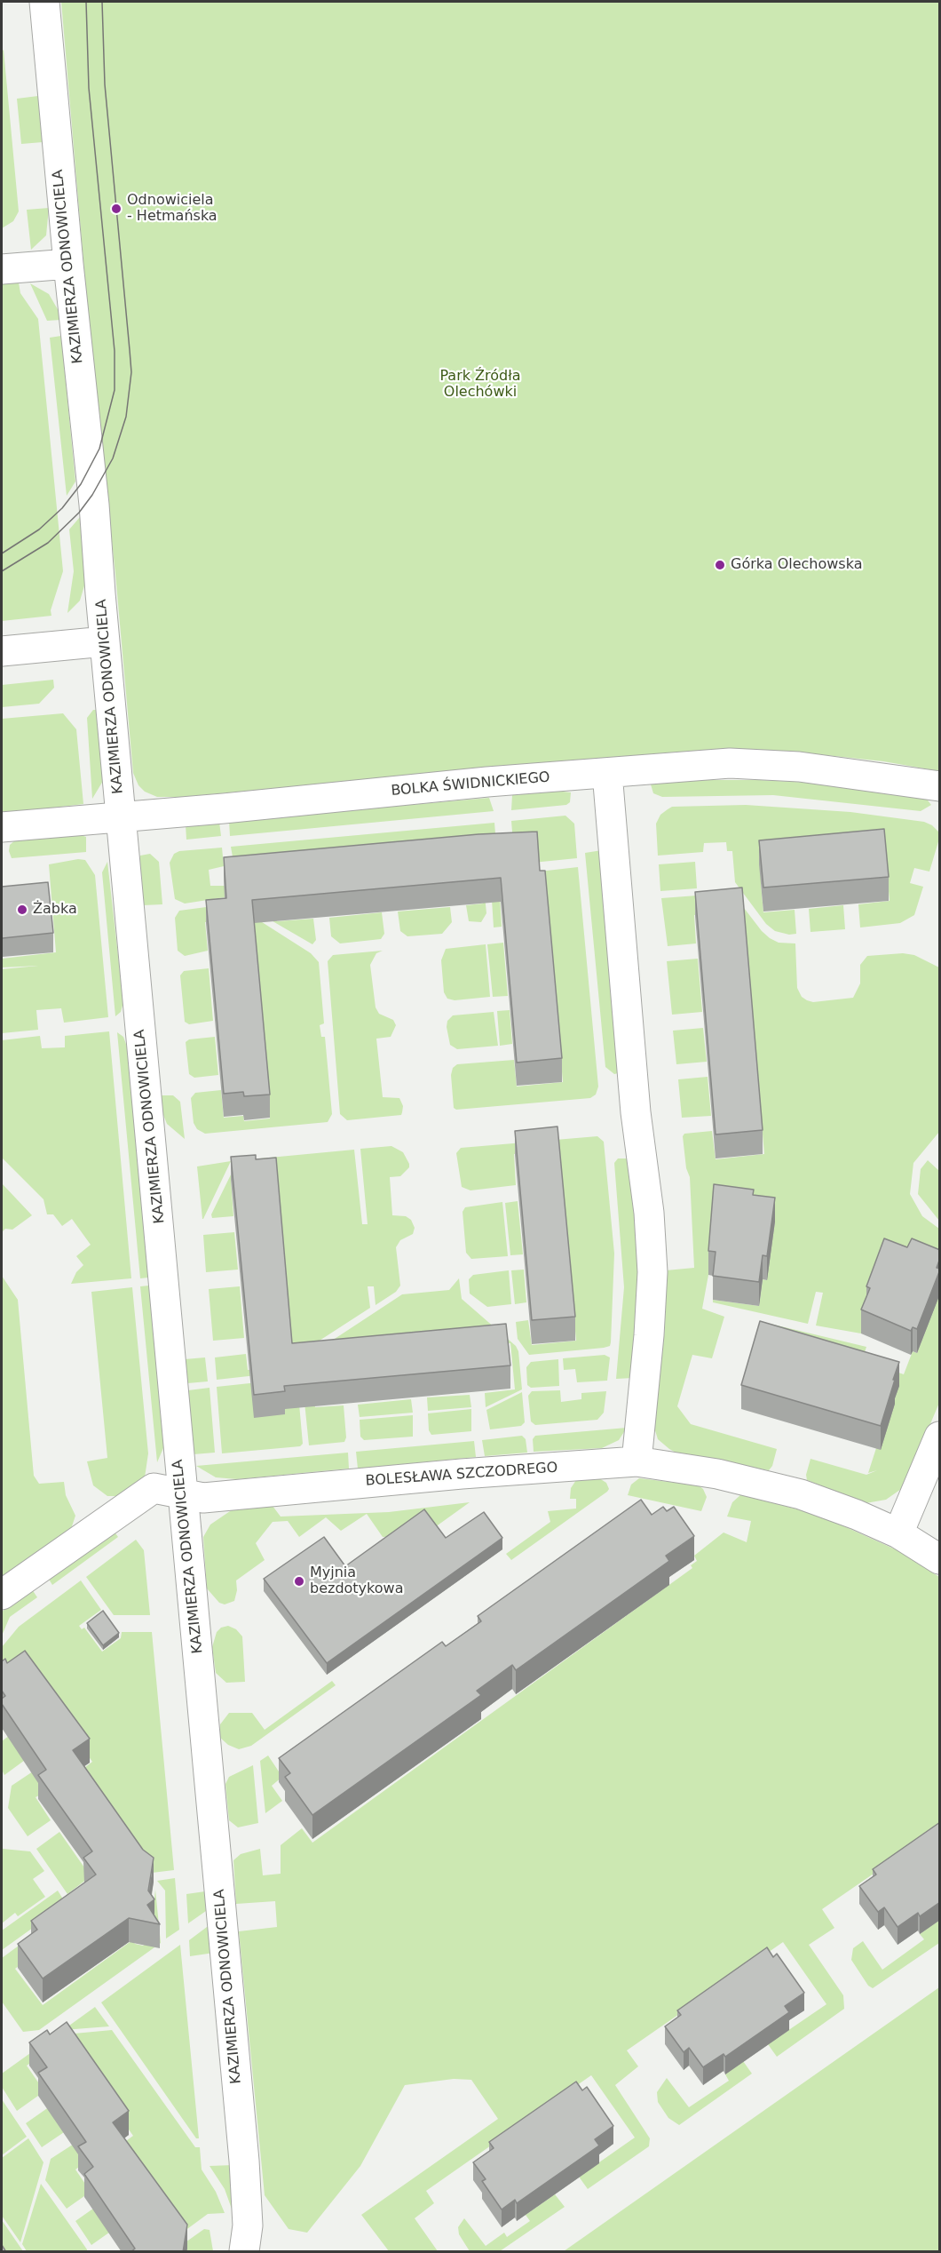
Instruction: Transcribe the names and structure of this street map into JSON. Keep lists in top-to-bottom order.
{
  "streets": {
    "street": ["KAZIMIERZA ODNOWICIELA", "BOLKA ŚWIDNICKIEGO", "BOLESŁAWA SZCZODREGO"]
  },
  "crossings": [
    ["KAZIMIERZA ODNOWICIELA", "BOLKA ŚWIDNICKIEGO"],
    ["KAZIMIERZA ODNOWICIELA", "BOLESŁAWA SZCZODREGO"]
  ],
  "parks": ["Park Źródła Olechówki"],
  "places": [
    "Odnowiciela - Hetmańska",
    "Górka Olechowska",
    "Żabka",
    "Myjnia bezdotykowa"
  ]
}
